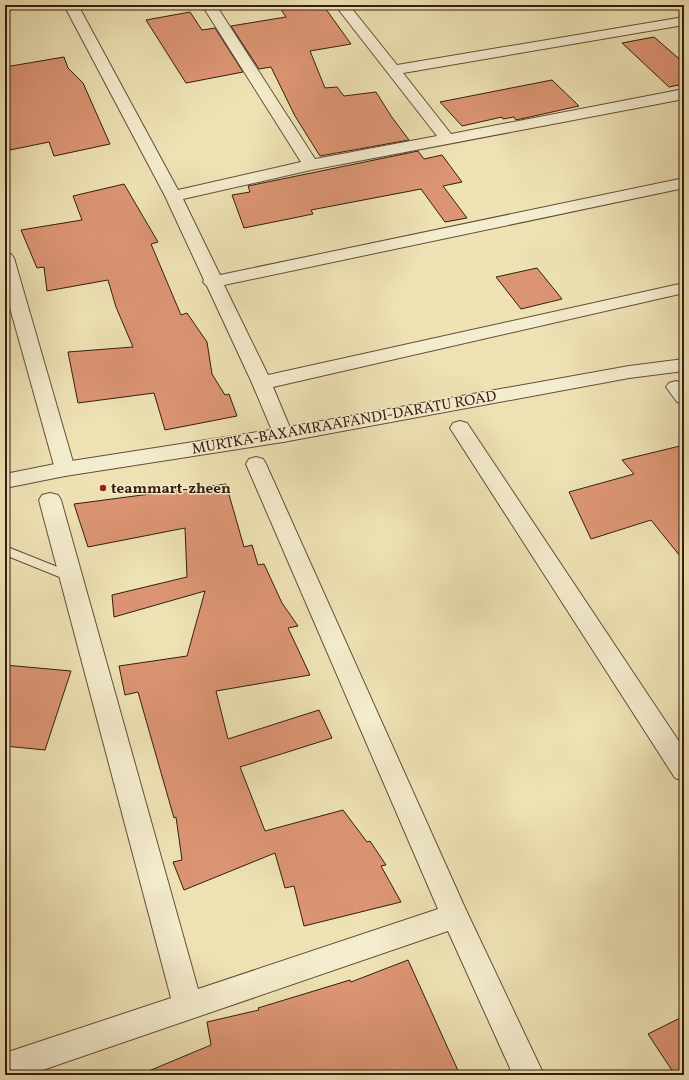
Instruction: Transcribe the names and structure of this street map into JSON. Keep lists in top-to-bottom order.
{
  "streets": {
    "street": ["MURTKA-BAXAMRAAFANDI-DARATU ROAD"]
  },
  "places": ["teammart-zheen"]
}
